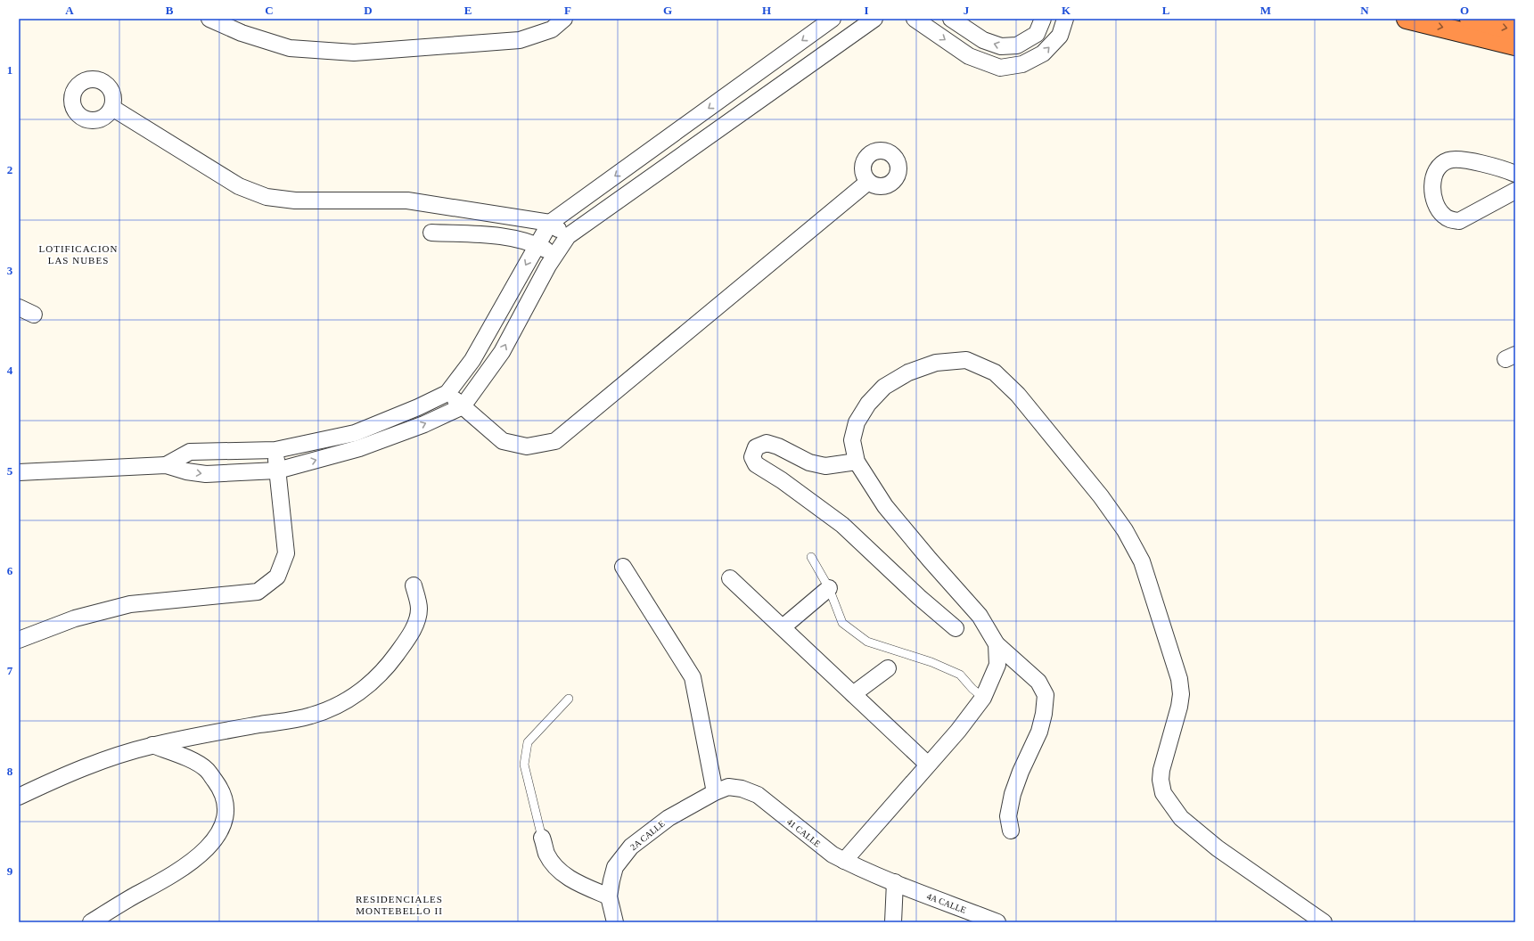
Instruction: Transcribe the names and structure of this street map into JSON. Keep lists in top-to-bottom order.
{
  "streets": {
    "street": ["41 CALLE", "2A CALLE", "4A CALLE"]
  },
  "crossings": [
    ["41 CALLE", "2A CALLE"],
    ["41 CALLE", "4A CALLE"]
  ],
  "districts": ["LOTIFICACION LAS NUBES", "RESIDENCIALES MONTEBELLO II"],
  "grid": {
    "columns": [
      "A",
      "B",
      "C",
      "D",
      "E",
      "F",
      "G",
      "H",
      "I",
      "J",
      "K",
      "L",
      "M",
      "N",
      "O"
    ],
    "rows": [
      "1",
      "2",
      "3",
      "4",
      "5",
      "6",
      "7",
      "8",
      "9"
    ]
  }
}
